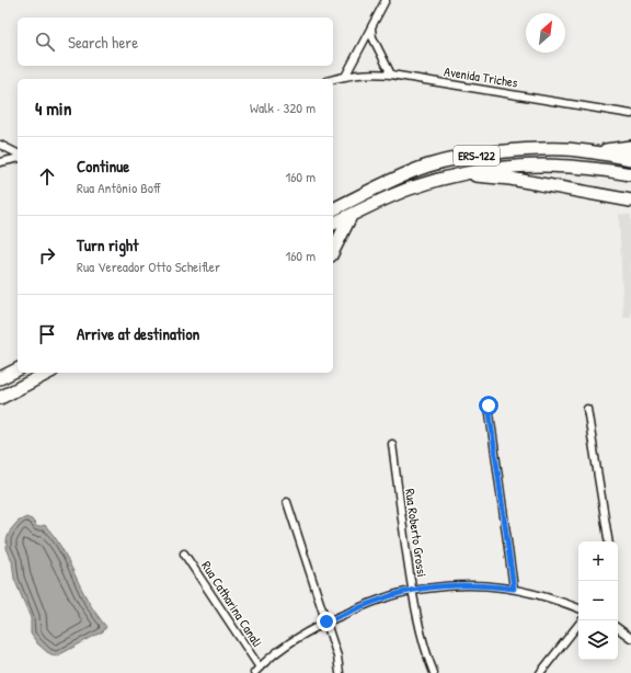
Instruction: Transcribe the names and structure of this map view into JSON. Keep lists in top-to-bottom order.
{
  "streets": {
    "highway": ["ERS-122"],
    "street": ["Avenida Triches", "Rua Roberto Grossi", "Rua Catharina Canali"]
  },
  "north": "top right",
  "page": {
    "search": "Search here",
    "heading": ["4 min", "Walk · 320 m"],
    "list": [
      ["Continue", "Rua Antônio Boff", "160 m"],
      ["Turn right", "Rua Vereador Otto Scheifler", "160 m"],
      "Arrive at destination"
    ],
    "map_buttons": ["+", "−"]
  }
}
